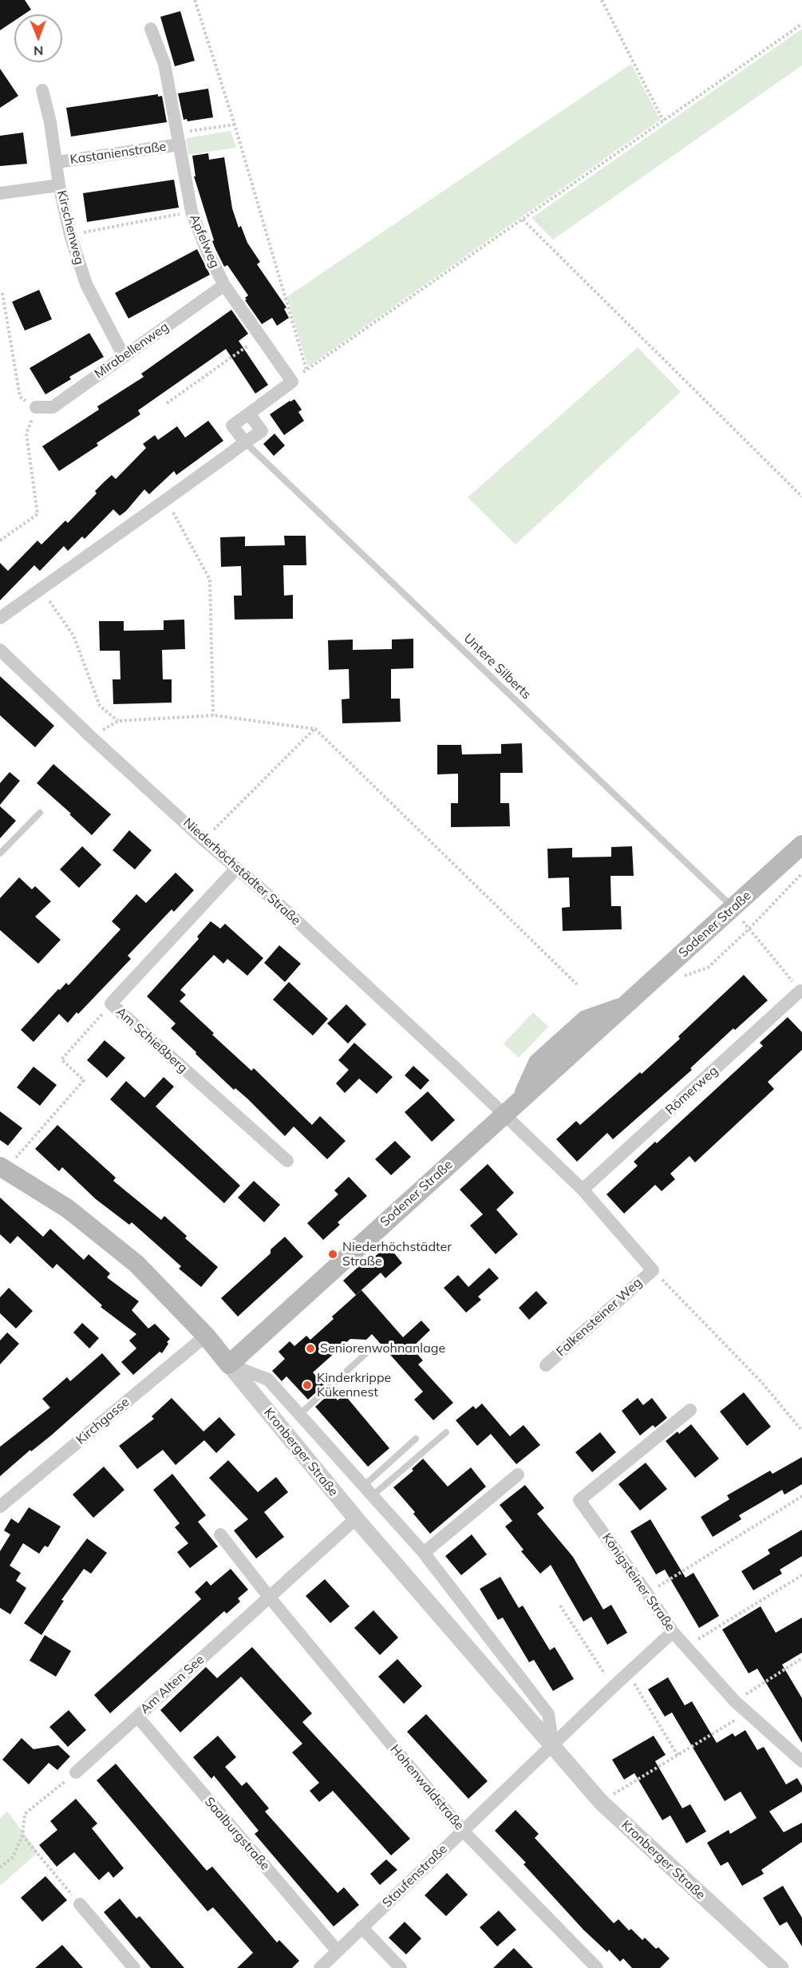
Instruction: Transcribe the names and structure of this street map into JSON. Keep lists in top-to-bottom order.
{
  "streets": {
    "main road": ["Sodener Straße"],
    "street": [
      "Kastanienstraße",
      "Kirschenweg",
      "Apfelweg",
      "Mirabellenweg",
      "Niederhöchstädter Straße",
      "Am Schießberg",
      "Römerweg",
      "Falkensteiner Weg",
      "Kirchgasse",
      "Kronberger Straße",
      "Königsteiner Straße",
      "Am Alten See",
      "Hohenwaldstraße",
      "Saalburgstraße",
      "Staufenstraße"
    ],
    "lane": ["Untere Silberts"]
  },
  "crossings": [
    ["Kastanienstraße", "Kirschenweg"],
    ["Kastanienstraße", "Apfelweg"],
    ["Kirschenweg", "Mirabellenweg"],
    ["Apfelweg", "Mirabellenweg"],
    ["Untere Silberts", "Sodener Straße"],
    ["Niederhöchstädter Straße", "Sodener Straße"],
    ["Niederhöchstädter Straße", "Am Schießberg"],
    ["Niederhöchstädter Straße", "Römerweg"],
    ["Niederhöchstädter Straße", "Falkensteiner Weg"],
    ["Sodener Straße", "Kronberger Straße"],
    ["Kronberger Straße", "Am Alten See"],
    ["Kronberger Straße", "Staufenstraße"],
    ["Am Alten See", "Hohenwaldstraße"],
    ["Am Alten See", "Saalburgstraße"],
    ["Hohenwaldstraße", "Staufenstraße"],
    ["Saalburgstraße", "Staufenstraße"]
  ],
  "places": ["Niederhöchstädter Straße", "Seniorenwohnanlage", "Kinderkrippe Kükennest"],
  "north": "bottom"
}
